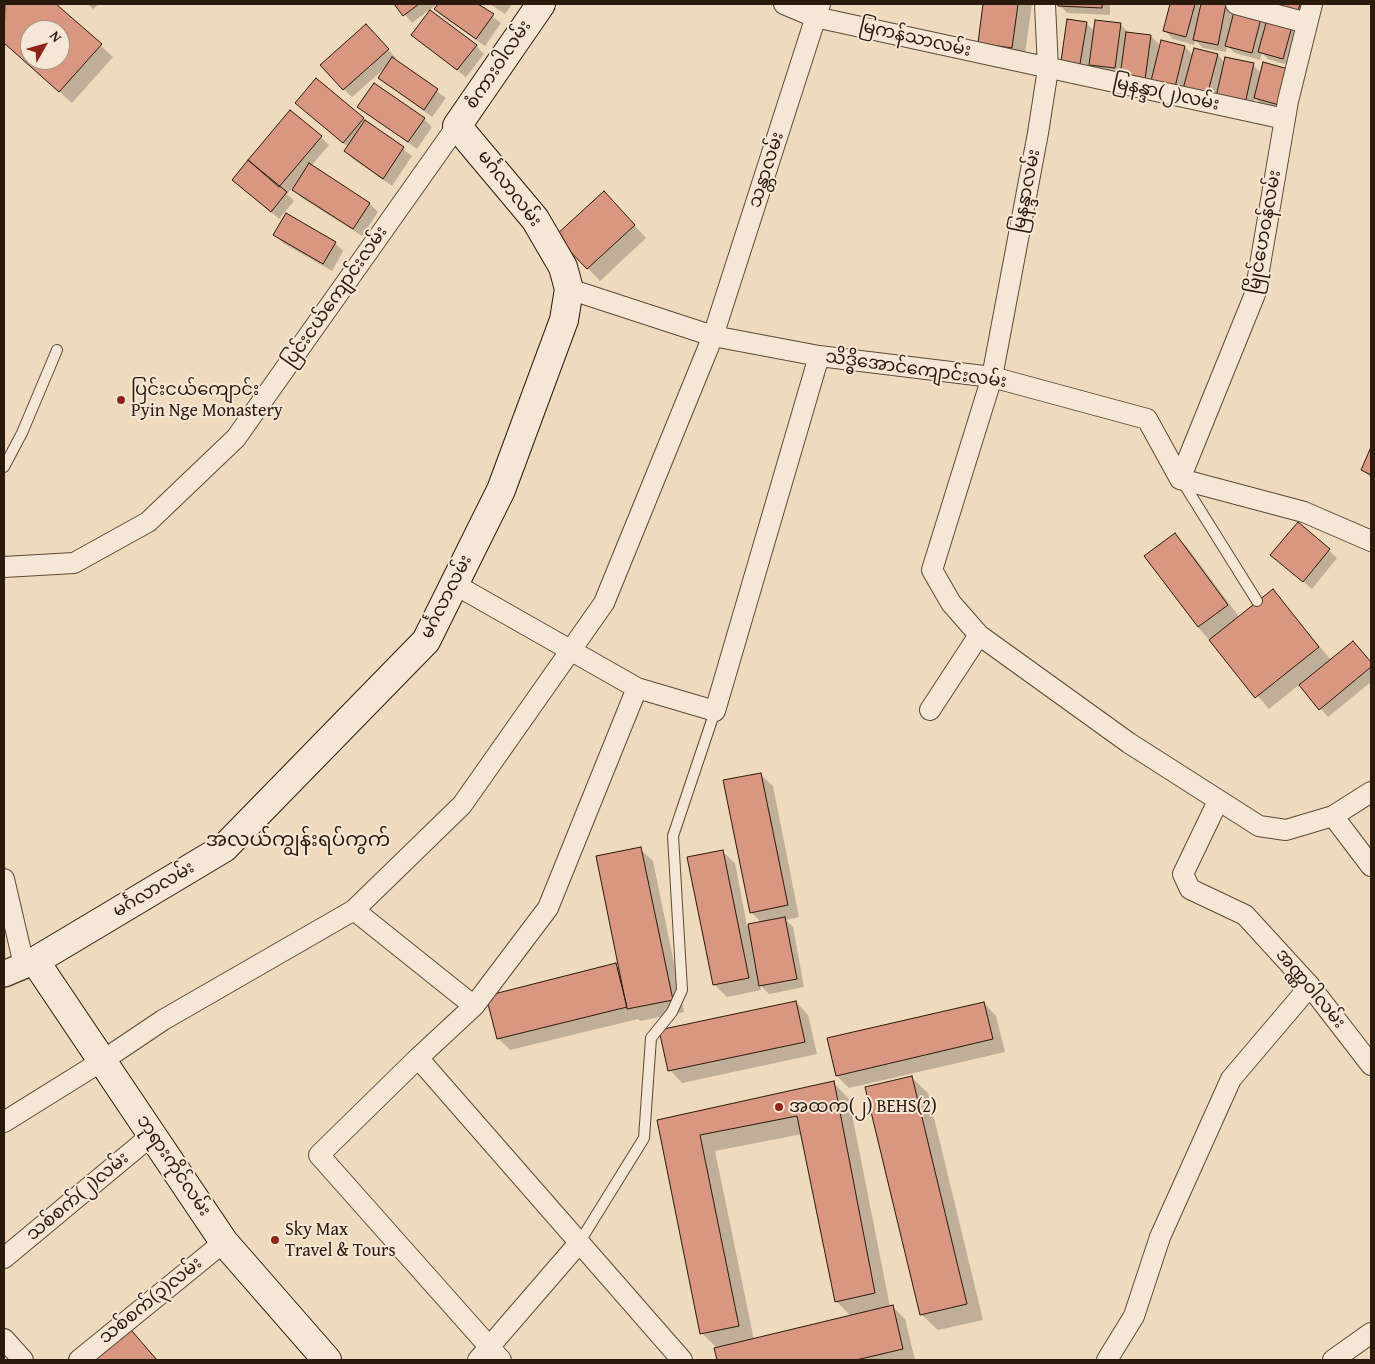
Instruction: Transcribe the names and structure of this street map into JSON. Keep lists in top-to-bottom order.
{
  "streets": {
    "main road": ["စံကားဝါလမ်း", "မင်္ဂလာလမ်း", "ဘုရားကိုင်လမ်း"],
    "street": [
      "မြကန်သာလမ်း",
      "မြနန္ဒာ(၂)လမ်း",
      "သန္တာလမ်း",
      "မြနန္ဒာလမ်း",
      "မြိုင်ဟေဝန်လမ်း",
      "ပြင်းငယ်ကျောင်းလမ်း",
      "သိဒ္ဓိအောင်ကျောင်းလမ်း",
      "အဏ္ဏဝါလမ်း",
      "သစ်စက်(၂)လမ်း",
      "သစ်စက်(၃)လမ်း"
    ]
  },
  "crossings": [
    ["မြကန်သာလမ်း", "မြနန္ဒာ(၂)လမ်း"],
    ["မြကန်သာလမ်း", "သန္တာလမ်း"],
    ["မြကန်သာလမ်း", "မြနန္ဒာလမ်း"],
    ["စံကားဝါလမ်း", "မင်္ဂလာလမ်း"],
    ["စံကားဝါလမ်း", "ပြင်းငယ်ကျောင်းလမ်း"],
    ["မြနန္ဒာ(၂)လမ်း", "မြနန္ဒာလမ်း"],
    ["မြနန္ဒာ(၂)လမ်း", "မြိုင်ဟေဝန်လမ်း"],
    ["သန္တာလမ်း", "သိဒ္ဓိအောင်ကျောင်းလမ်း"],
    ["သန္တာလမ်း", "ဘုရားကိုင်လမ်း"],
    ["မင်္ဂလာလမ်း", "ပြင်းငယ်ကျောင်းလမ်း"],
    ["မင်္ဂလာလမ်း", "သိဒ္ဓိအောင်ကျောင်းလမ်း"],
    ["မင်္ဂလာလမ်း", "ဘုရားကိုင်လမ်း"],
    ["မြနန္ဒာလမ်း", "သိဒ္ဓိအောင်ကျောင်းလမ်း"],
    ["မြနန္ဒာလမ်း", "အဏ္ဏဝါလမ်း"],
    ["မြိုင်ဟေဝန်လမ်း", "သိဒ္ဓိအောင်ကျောင်းလမ်း"],
    ["ဘုရားကိုင်လမ်း", "သစ်စက်(၂)လမ်း"],
    ["ဘုရားကိုင်လမ်း", "သစ်စက်(၃)လမ်း"]
  ],
  "districts": ["အလယ်ကျွန်းရပ်ကွက်"],
  "places": ["ပြင်းငယ်ကျောင်း Pyin Nge Monastery", "အထက(၂) BEHS(2)", "Sky Max Travel & Tours"],
  "north": "top right"
}
